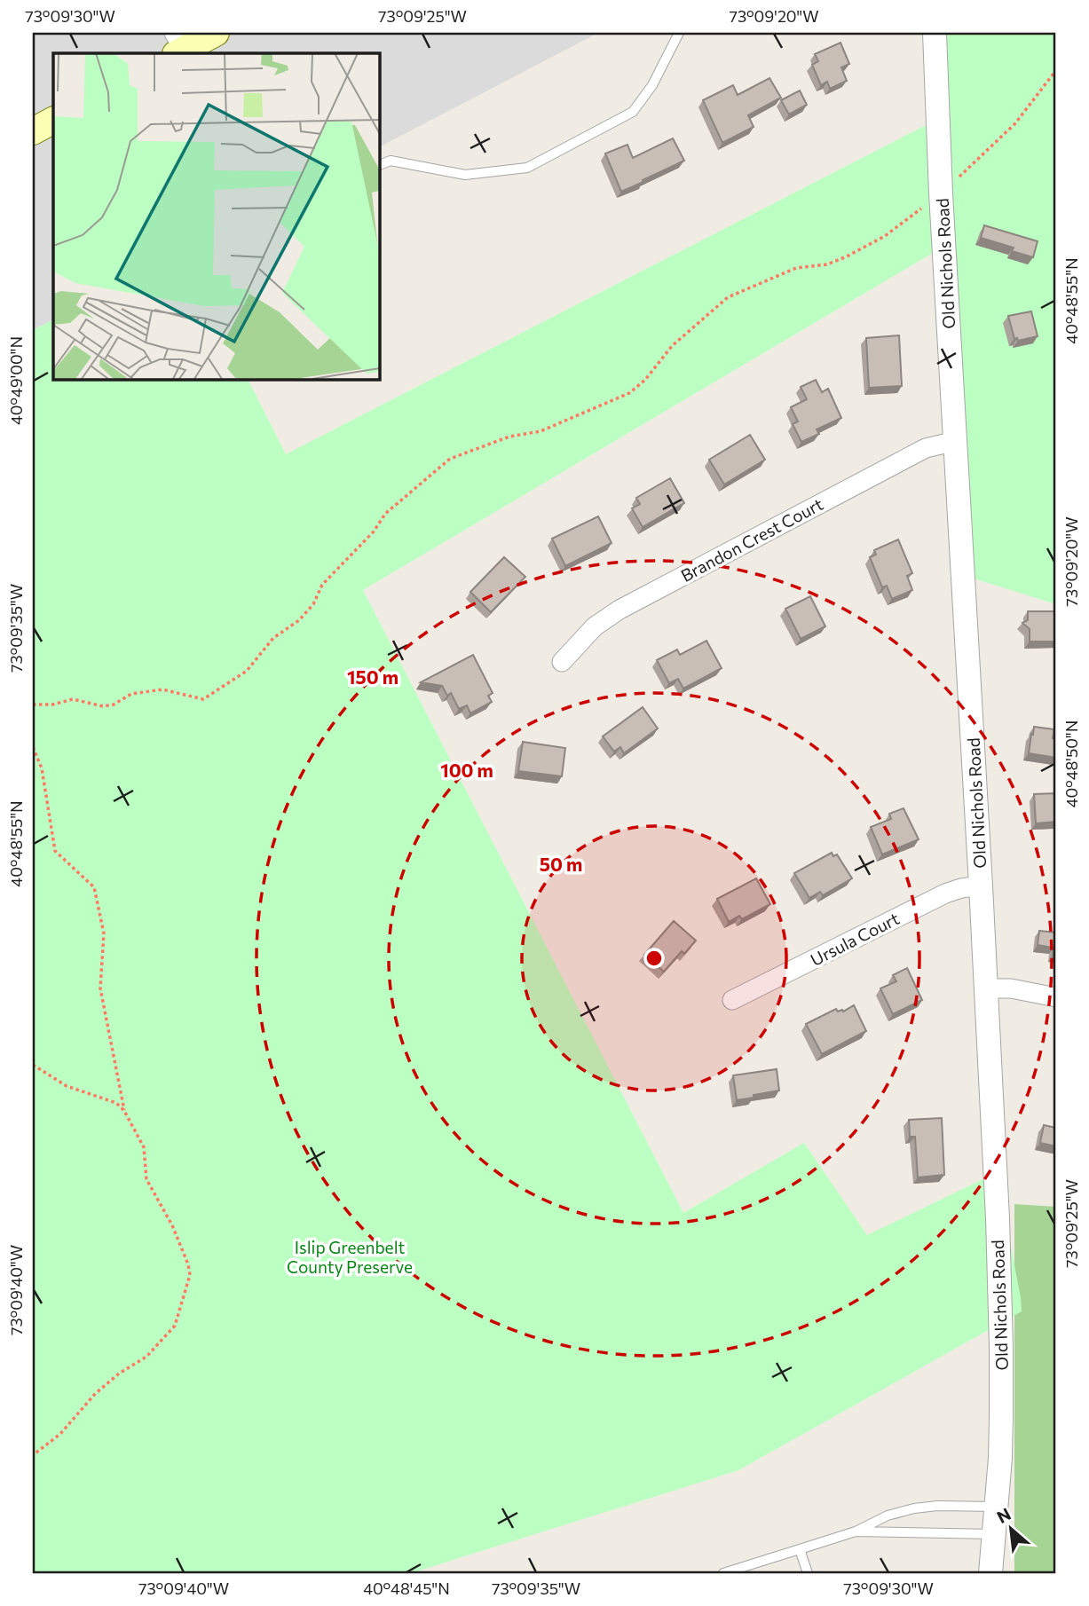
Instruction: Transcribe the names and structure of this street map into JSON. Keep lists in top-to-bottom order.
{
  "streets": {
    "street": ["Old Nichols Road", "Brandon Crest Court", "Ursula Court"]
  },
  "crossings": [
    ["Old Nichols Road", "Brandon Crest Court"],
    ["Old Nichols Road", "Ursula Court"]
  ],
  "parks": ["Islip Greenbelt County Preserve"],
  "north": "top left",
  "coordinates": [
    "73°09'30\"W",
    "73°09'25\"W",
    "73°09'20\"W",
    "40°48'55\"N",
    "40°49'00\"N",
    "73°09'35\"W",
    "40°48'50\"N",
    "73°09'40\"W",
    "40°48'45\"N"
  ],
  "rings": ["150 m", "100 m", "50 m"]
}
